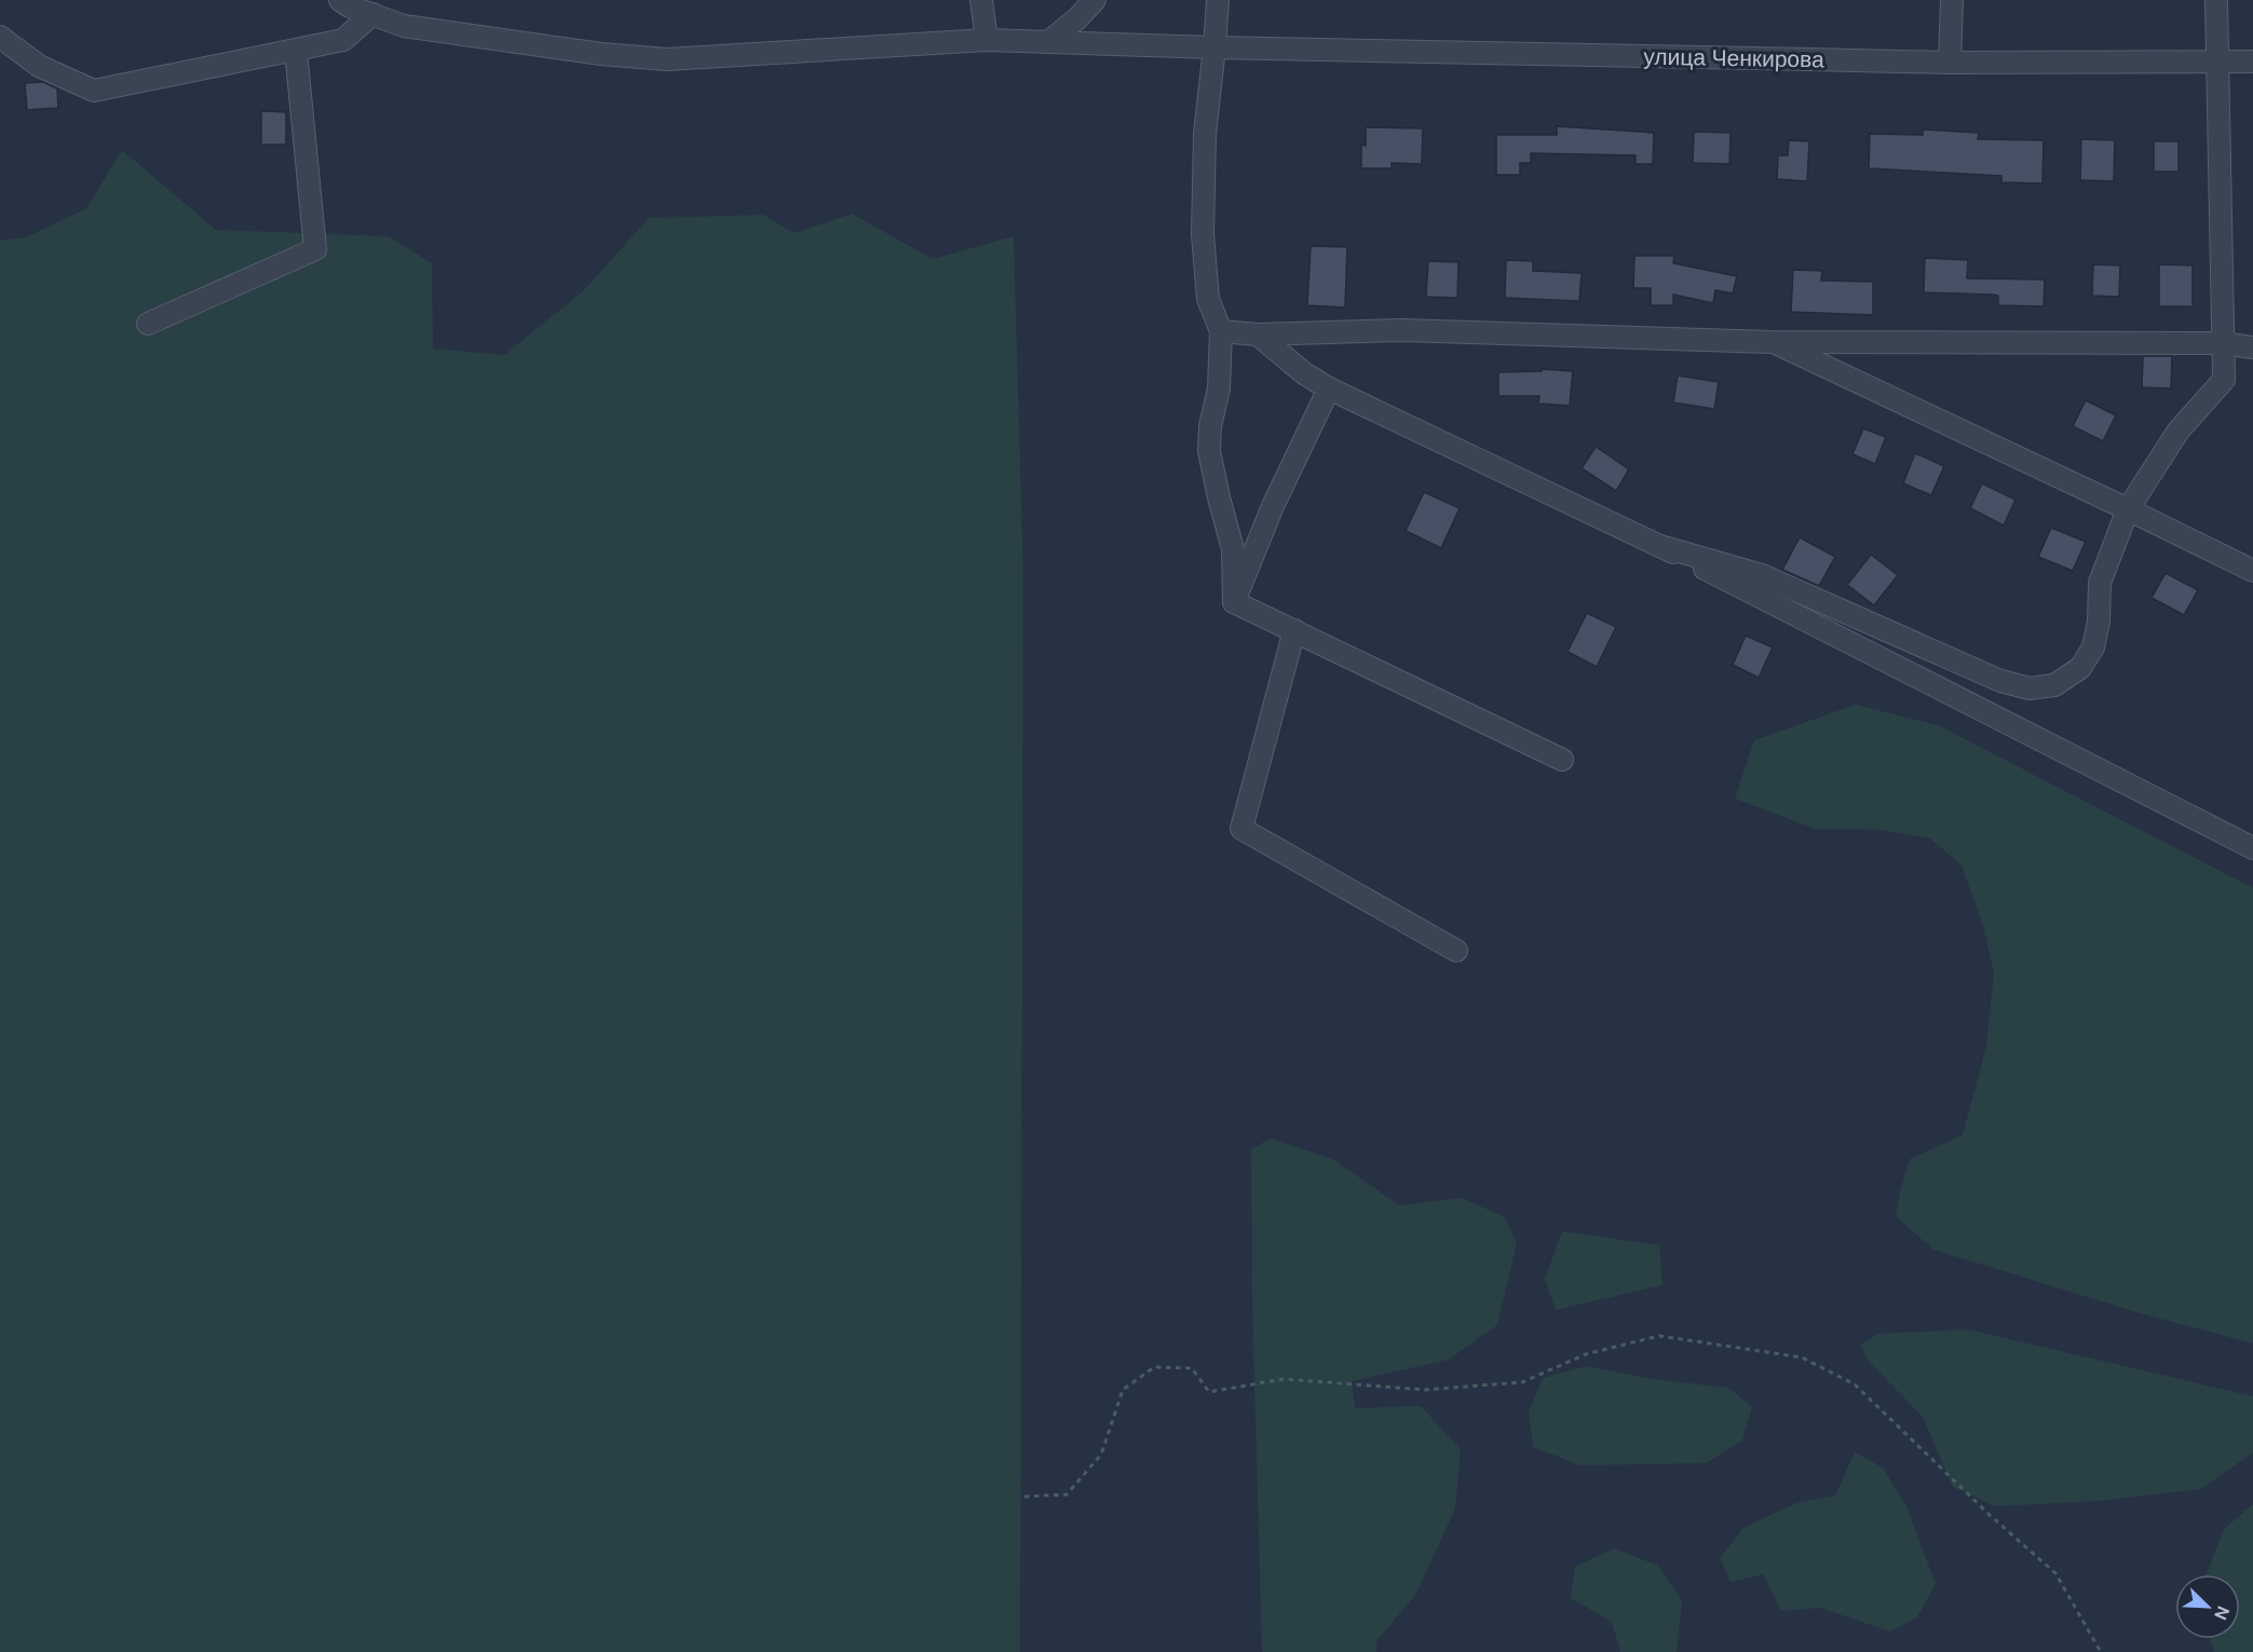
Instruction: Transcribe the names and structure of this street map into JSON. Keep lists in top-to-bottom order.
{
  "streets": {
    "street": ["улица Ченкирова"]
  },
  "north": "bottom right"
}
